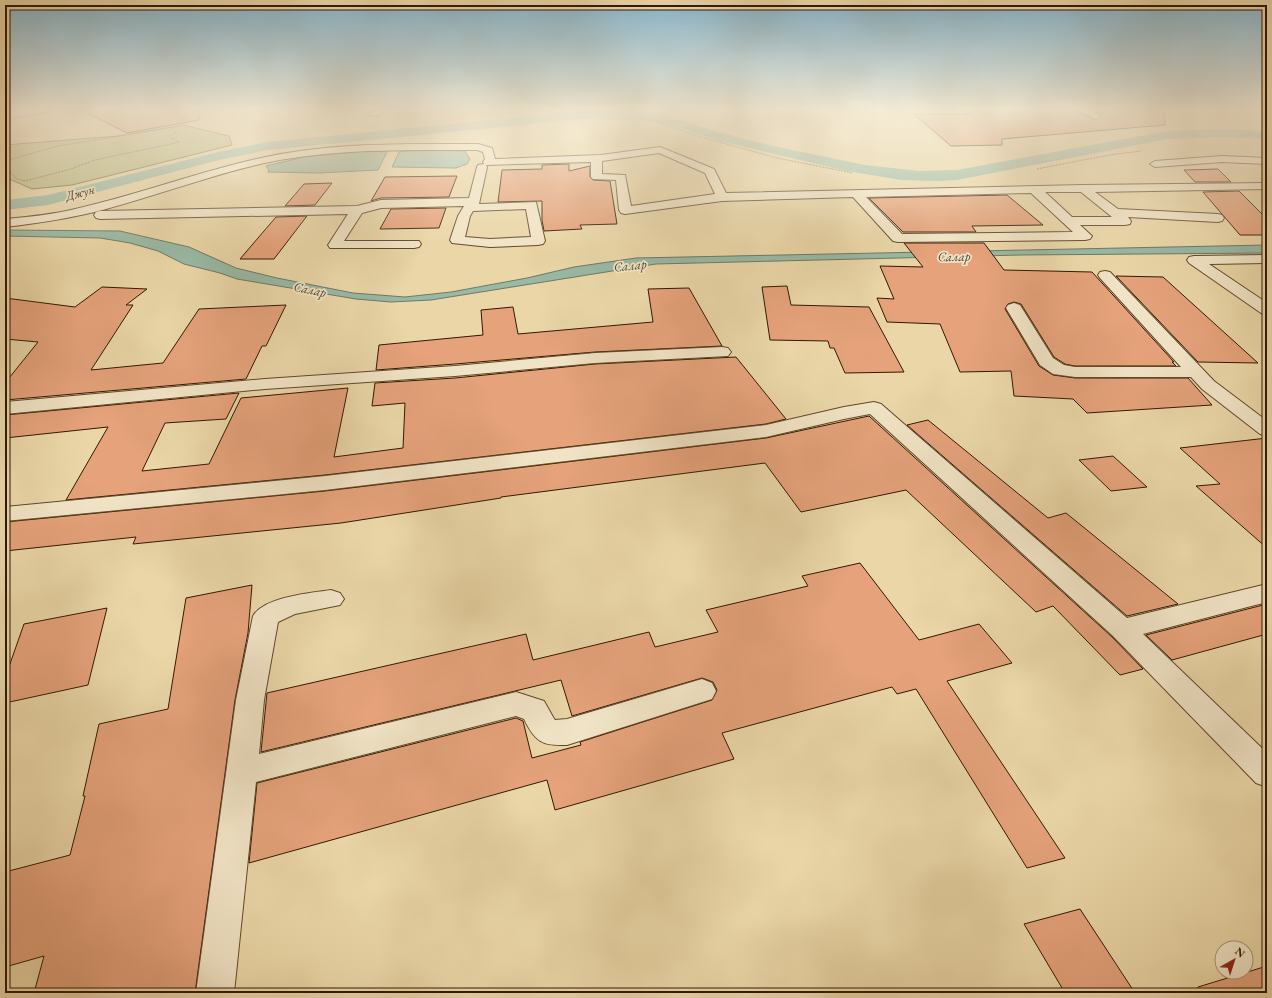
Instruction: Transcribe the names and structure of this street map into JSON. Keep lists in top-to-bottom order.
{
  "water": ["Джун", "Салар"],
  "north": "top right"
}
